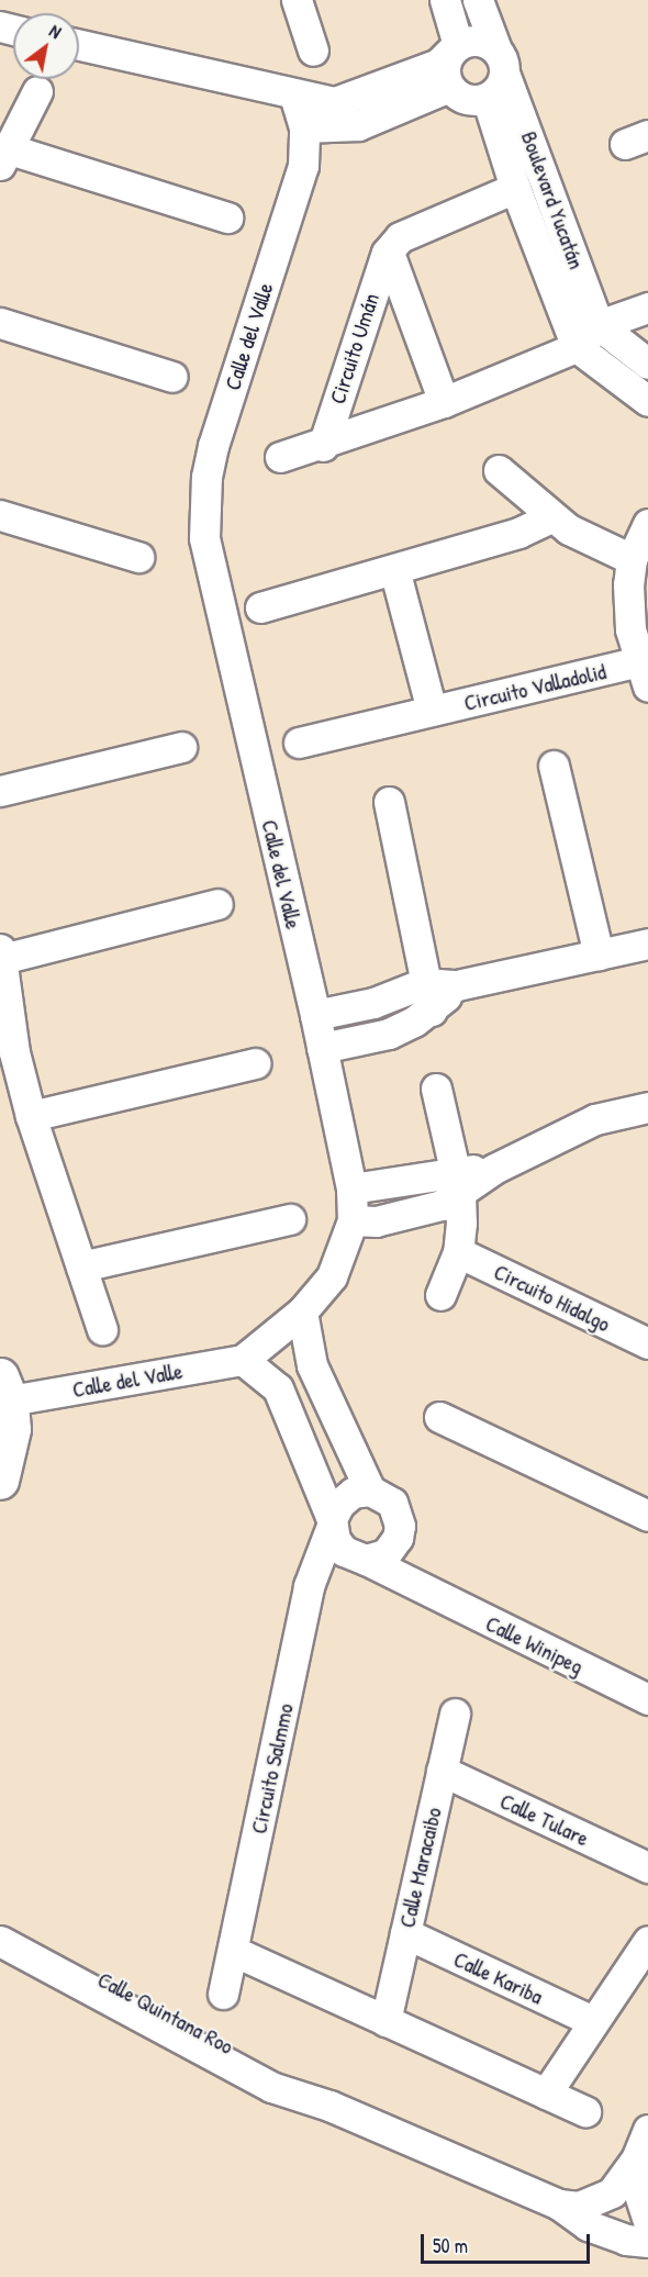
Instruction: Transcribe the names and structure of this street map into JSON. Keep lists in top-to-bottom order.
{
  "streets": {
    "street": [
      "Boulevard Yucatán",
      "Calle del Valle",
      "Circuito Umán",
      "Circuito Valladolid",
      "Circuito Hidalgo",
      "Calle Winipeg",
      "Circuito Salmmo",
      "Calle Tulare",
      "Calle Maracaibo",
      "Calle Kariba",
      "Calle Quintana Roo"
    ]
  },
  "crossings": [
    ["Boulevard Yucatán", "Circuito Umán"],
    ["Calle Winipeg", "Circuito Salmmo"],
    ["Calle Tulare", "Calle Maracaibo"],
    ["Calle Maracaibo", "Calle Kariba"]
  ],
  "scale_bar": "50 m",
  "north": "top right"
}
